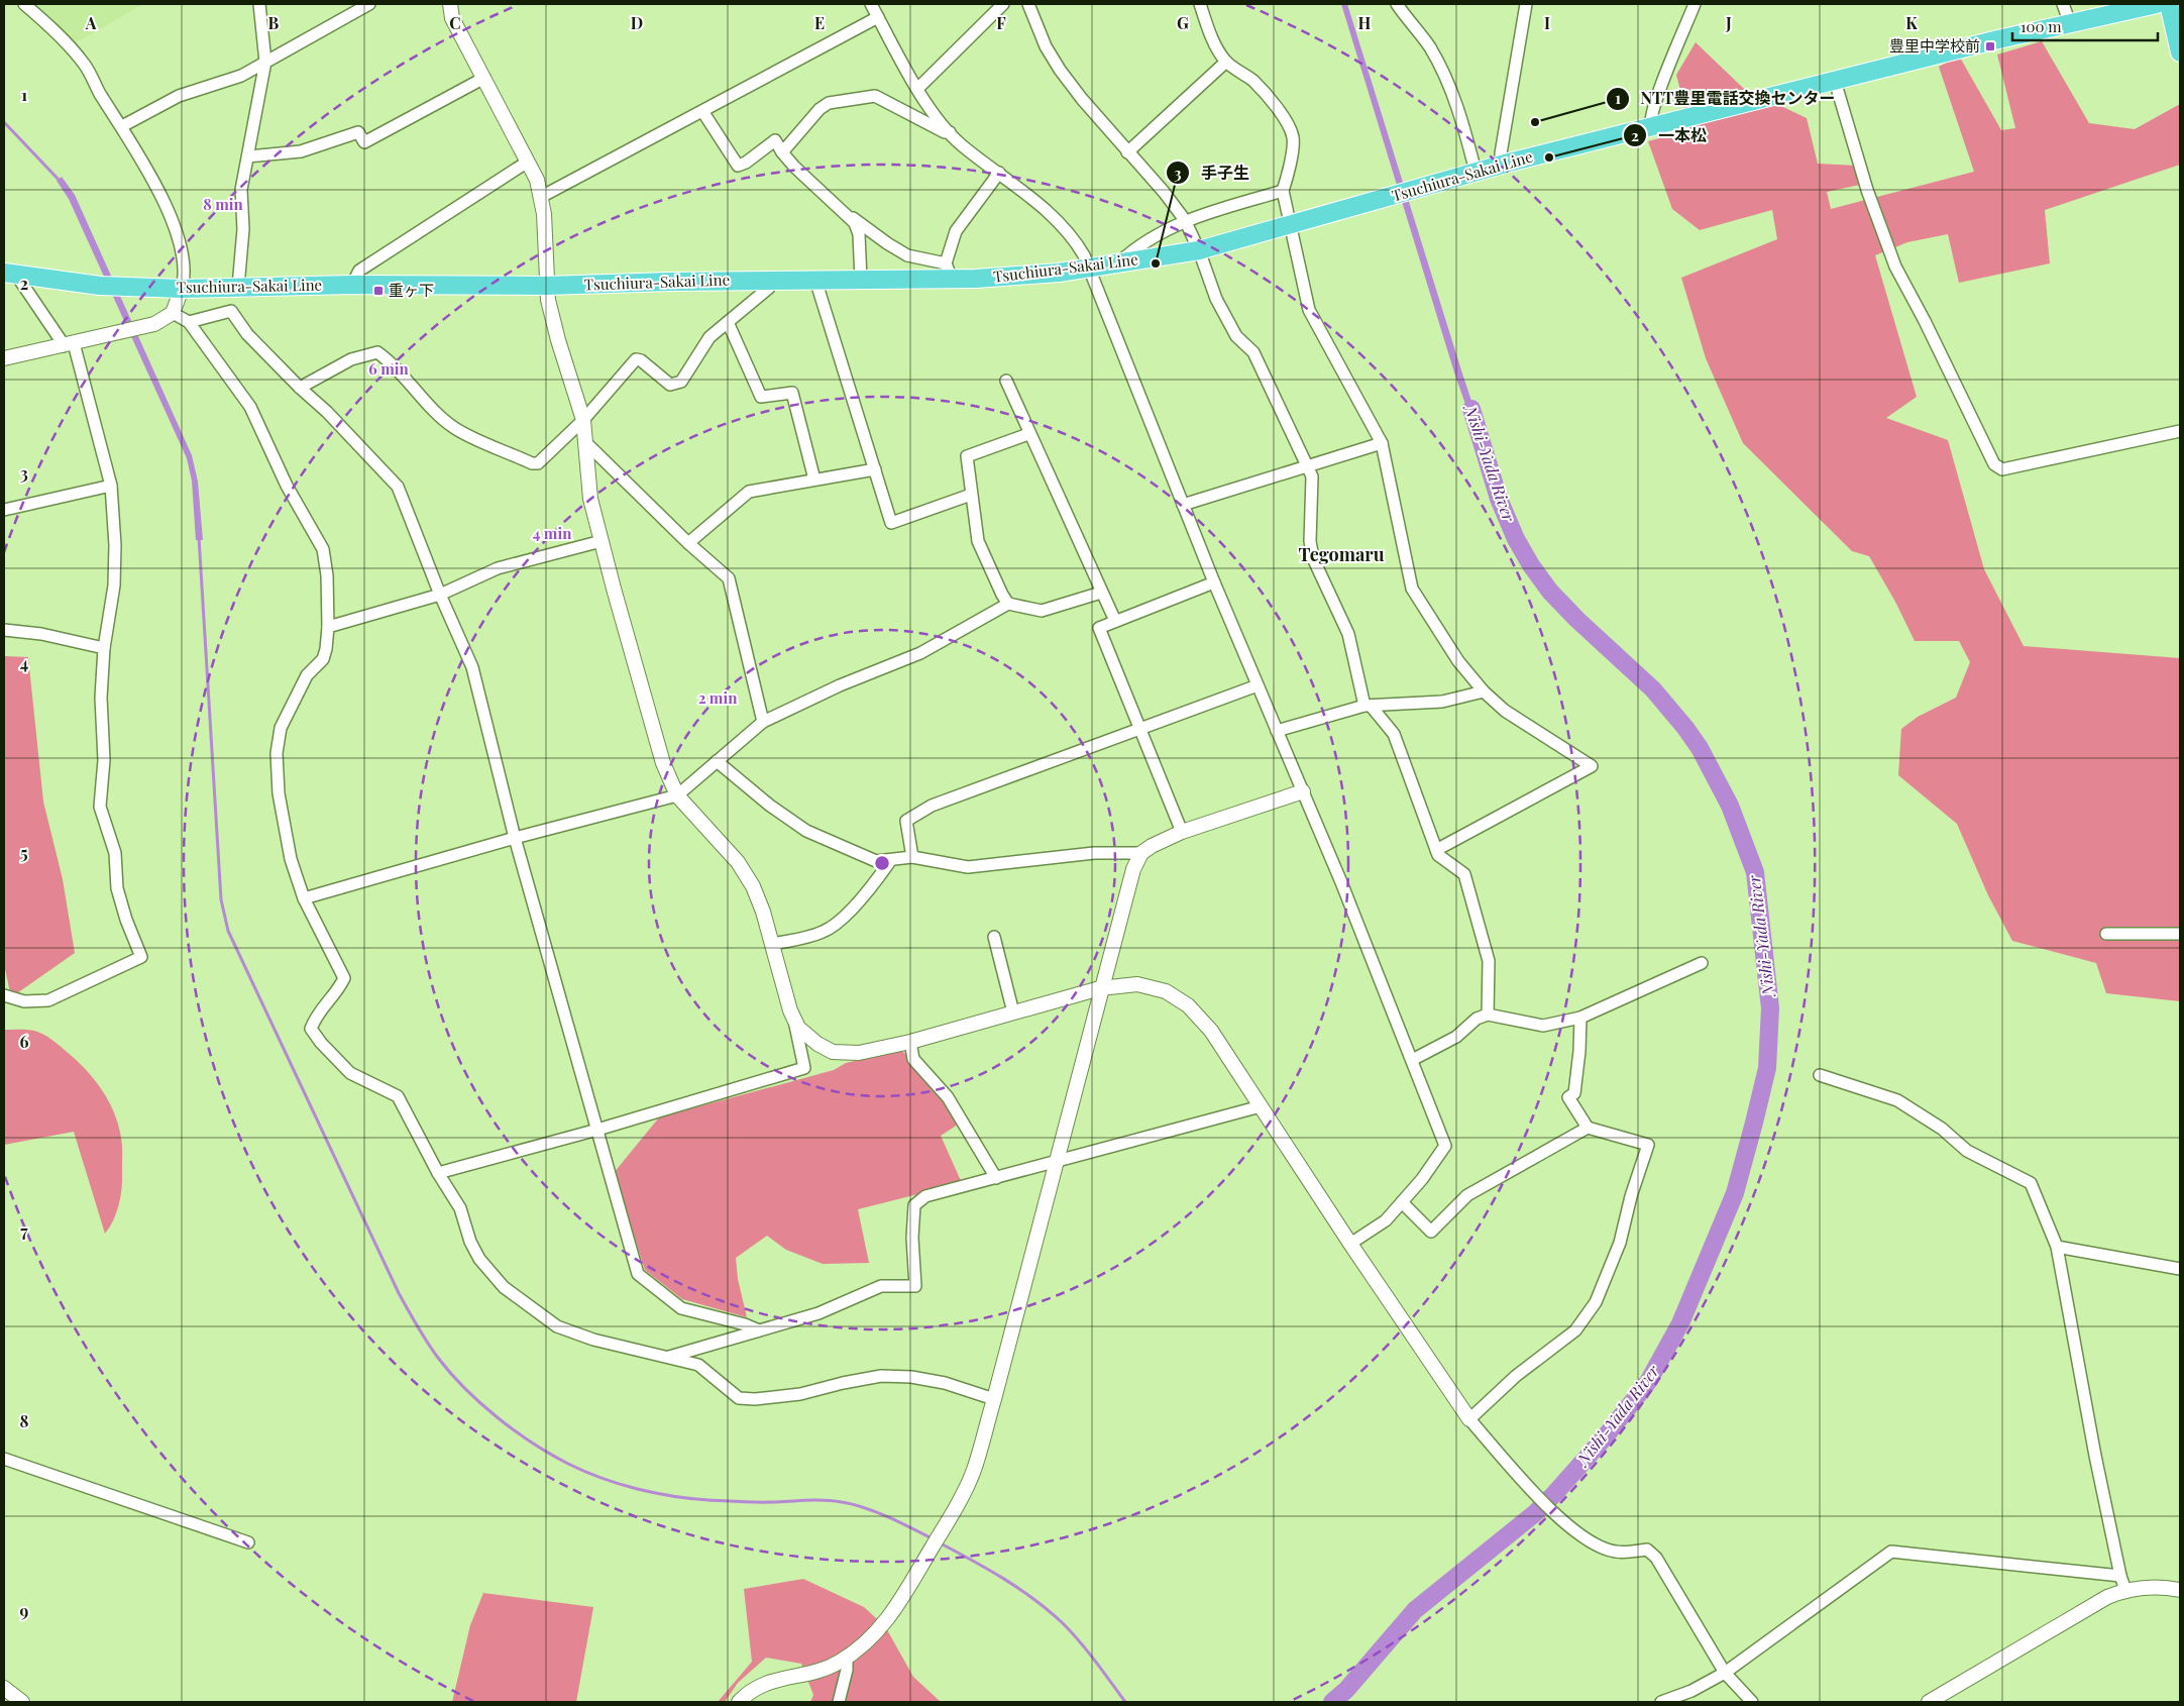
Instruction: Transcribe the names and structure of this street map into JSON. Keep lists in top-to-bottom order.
{
  "streets": {
    "main road": ["Tsuchiura-Sakai Line"]
  },
  "districts": ["Tegomaru"],
  "water": ["Nishi-Yada River"],
  "places": {
    "transit": ["豊里中学校前", "重ヶ下"],
    "other": ["NTT豊里電話交換センター", "一本松", "手子生"]
  },
  "scale_bar": "100 m",
  "grid": {
    "columns": [
      "A",
      "B",
      "C",
      "D",
      "E",
      "F",
      "G",
      "H",
      "I",
      "J",
      "K"
    ],
    "rows": [
      "1",
      "2",
      "3",
      "4",
      "5",
      "6",
      "7",
      "8",
      "9"
    ]
  },
  "rings": [
    "8 min",
    "6 min",
    "4 min",
    "2 min"
  ]
}
